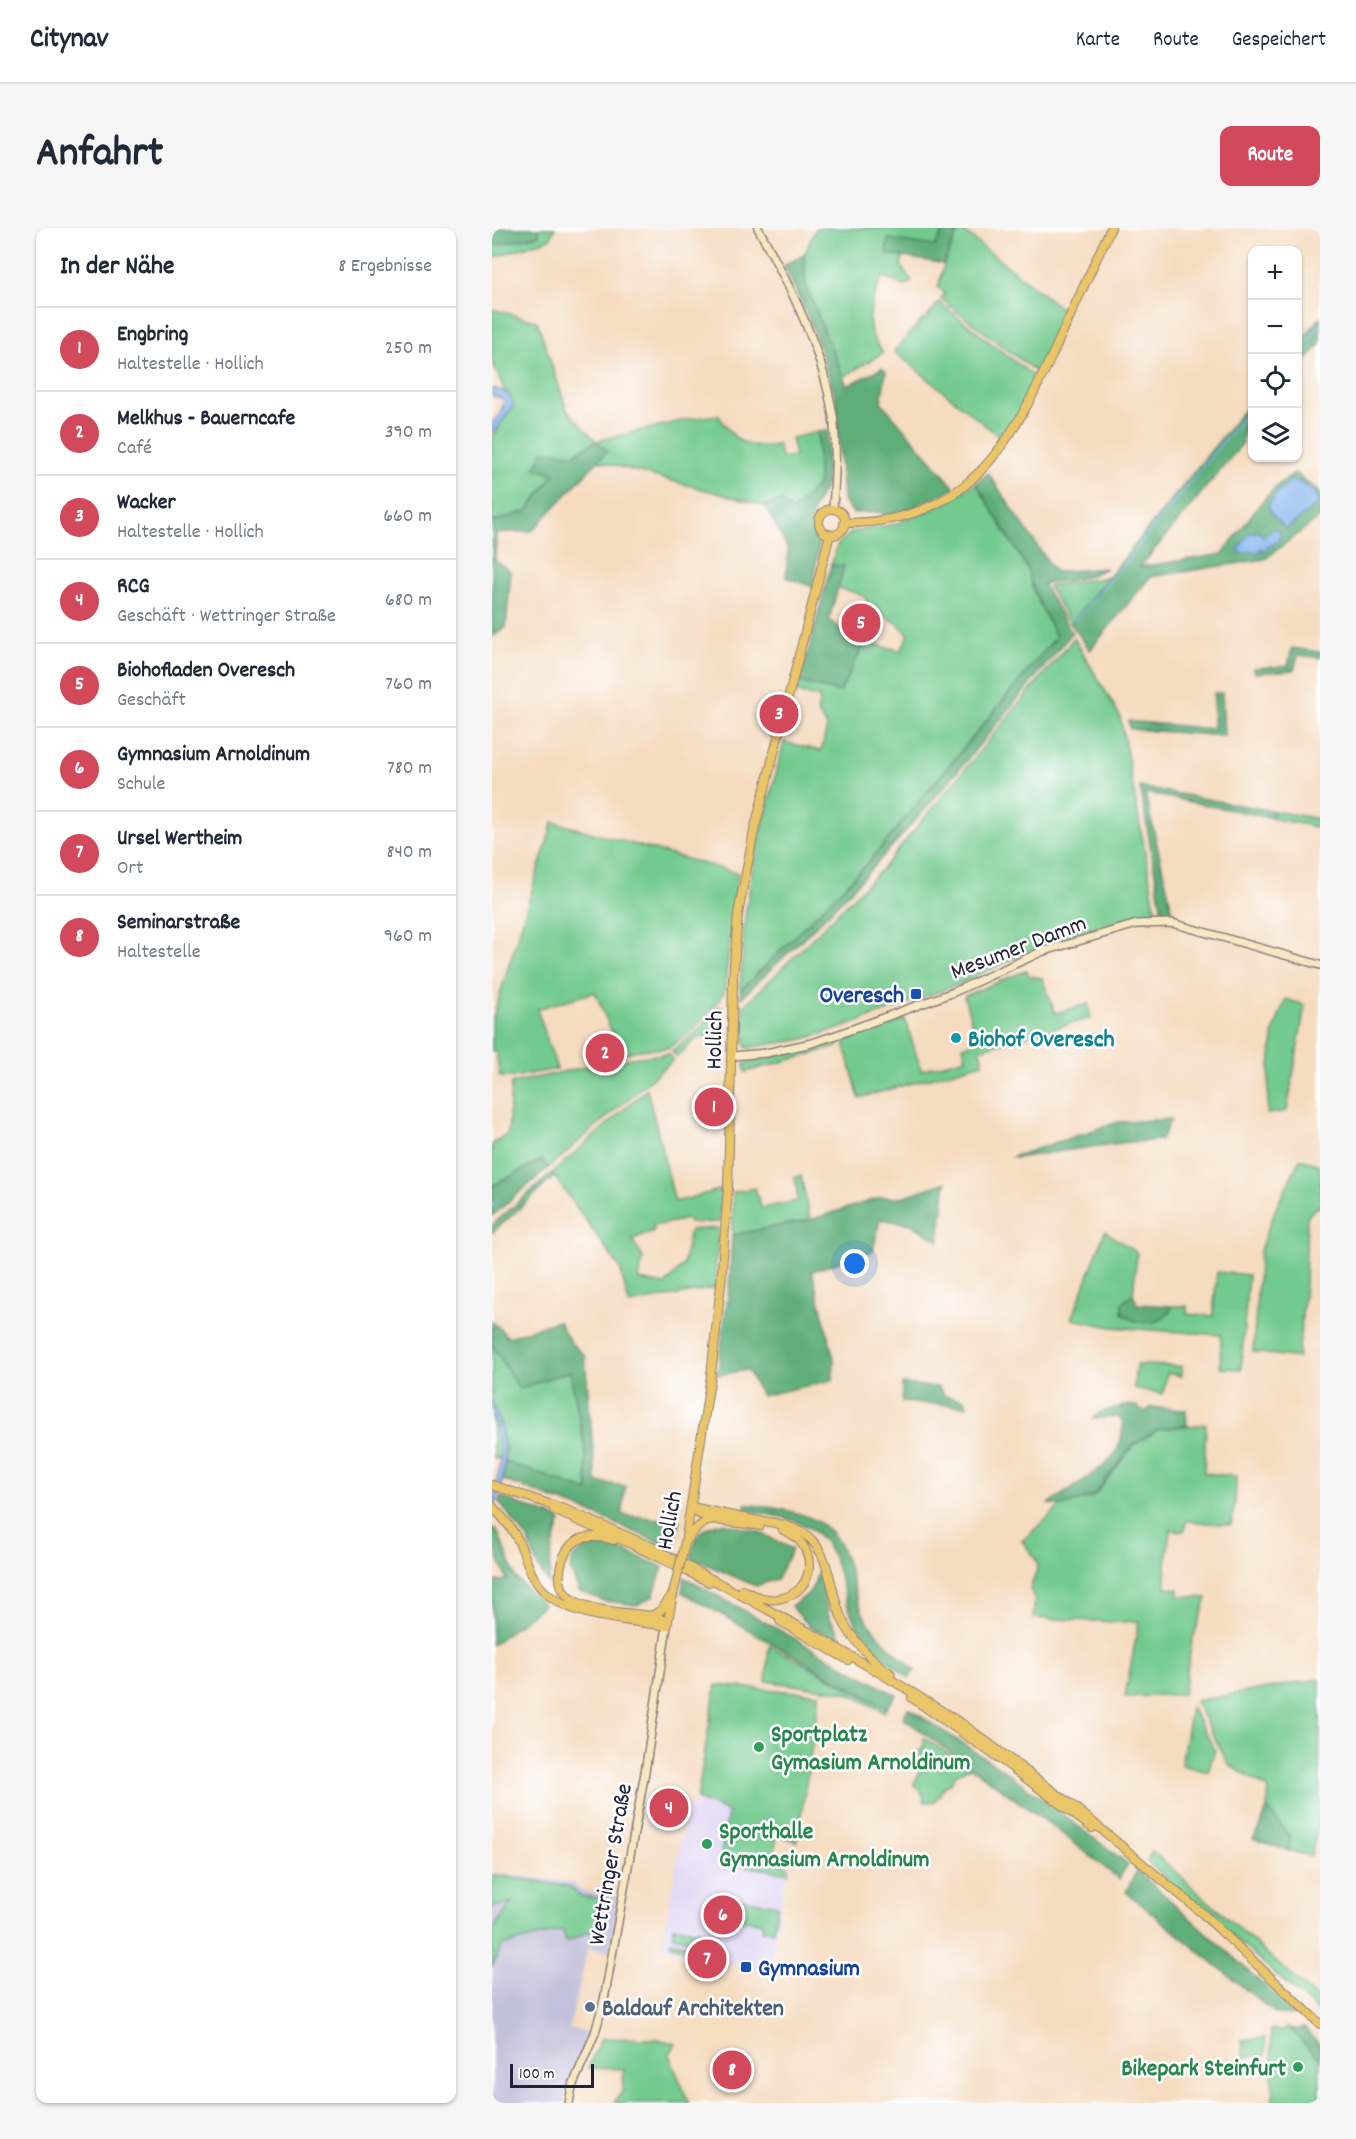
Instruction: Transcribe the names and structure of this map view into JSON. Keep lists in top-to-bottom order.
{
  "streets": {
    "main road": ["Mesumer Damm", "Hollich", "Wettringer Straße"]
  },
  "crossings": [
    ["Mesumer Damm", "Hollich"],
    ["Hollich", "Wettringer Straße"]
  ],
  "places": {
    "transit": ["Overesch", "Gymnasium"],
    "other": [
      "Biohof Overesch",
      "Sportplatz Gymasium Arnoldinum",
      "Sporthalle Gymnasium Arnoldinum",
      "Baldauf Architekten",
      "Bikepark Steinfurt"
    ]
  },
  "scale_bar": "100 m",
  "page": {
    "header": "Citynav",
    "nav": ["Karte", "Route", "Gespeichert"],
    "title": "Anfahrt",
    "buttons": "Route",
    "heading": ["In der Nähe", "8 Ergebnisse"],
    "map_buttons": ["+", "−"],
    "list": [
      {
        "mark": "1",
        "name": "Engbring",
        "note": "Haltestelle · Hollich",
        "value": "250 m"
      },
      {
        "mark": "2",
        "name": "Melkhus - Bauerncafe",
        "note": "Café",
        "value": "390 m"
      },
      {
        "mark": "3",
        "name": "Wacker",
        "note": "Haltestelle · Hollich",
        "value": "660 m"
      },
      {
        "mark": "4",
        "name": "RCG",
        "note": "Geschäft · Wettringer Straße",
        "value": "680 m"
      },
      {
        "mark": "5",
        "name": "Biohofladen Overesch",
        "note": "Geschäft",
        "value": "760 m"
      },
      {
        "mark": "6",
        "name": "Gymnasium Arnoldinum",
        "note": "Schule",
        "value": "780 m"
      },
      {
        "mark": "7",
        "name": "Ursel Wertheim",
        "note": "Ort",
        "value": "840 m"
      },
      {
        "mark": "8",
        "name": "Seminarstraße",
        "note": "Haltestelle",
        "value": "960 m"
      }
    ],
    "pins": [
      "5",
      "3",
      "2",
      "1",
      "4",
      "6",
      "7",
      "8"
    ],
    "scale": "100 m"
  }
}
